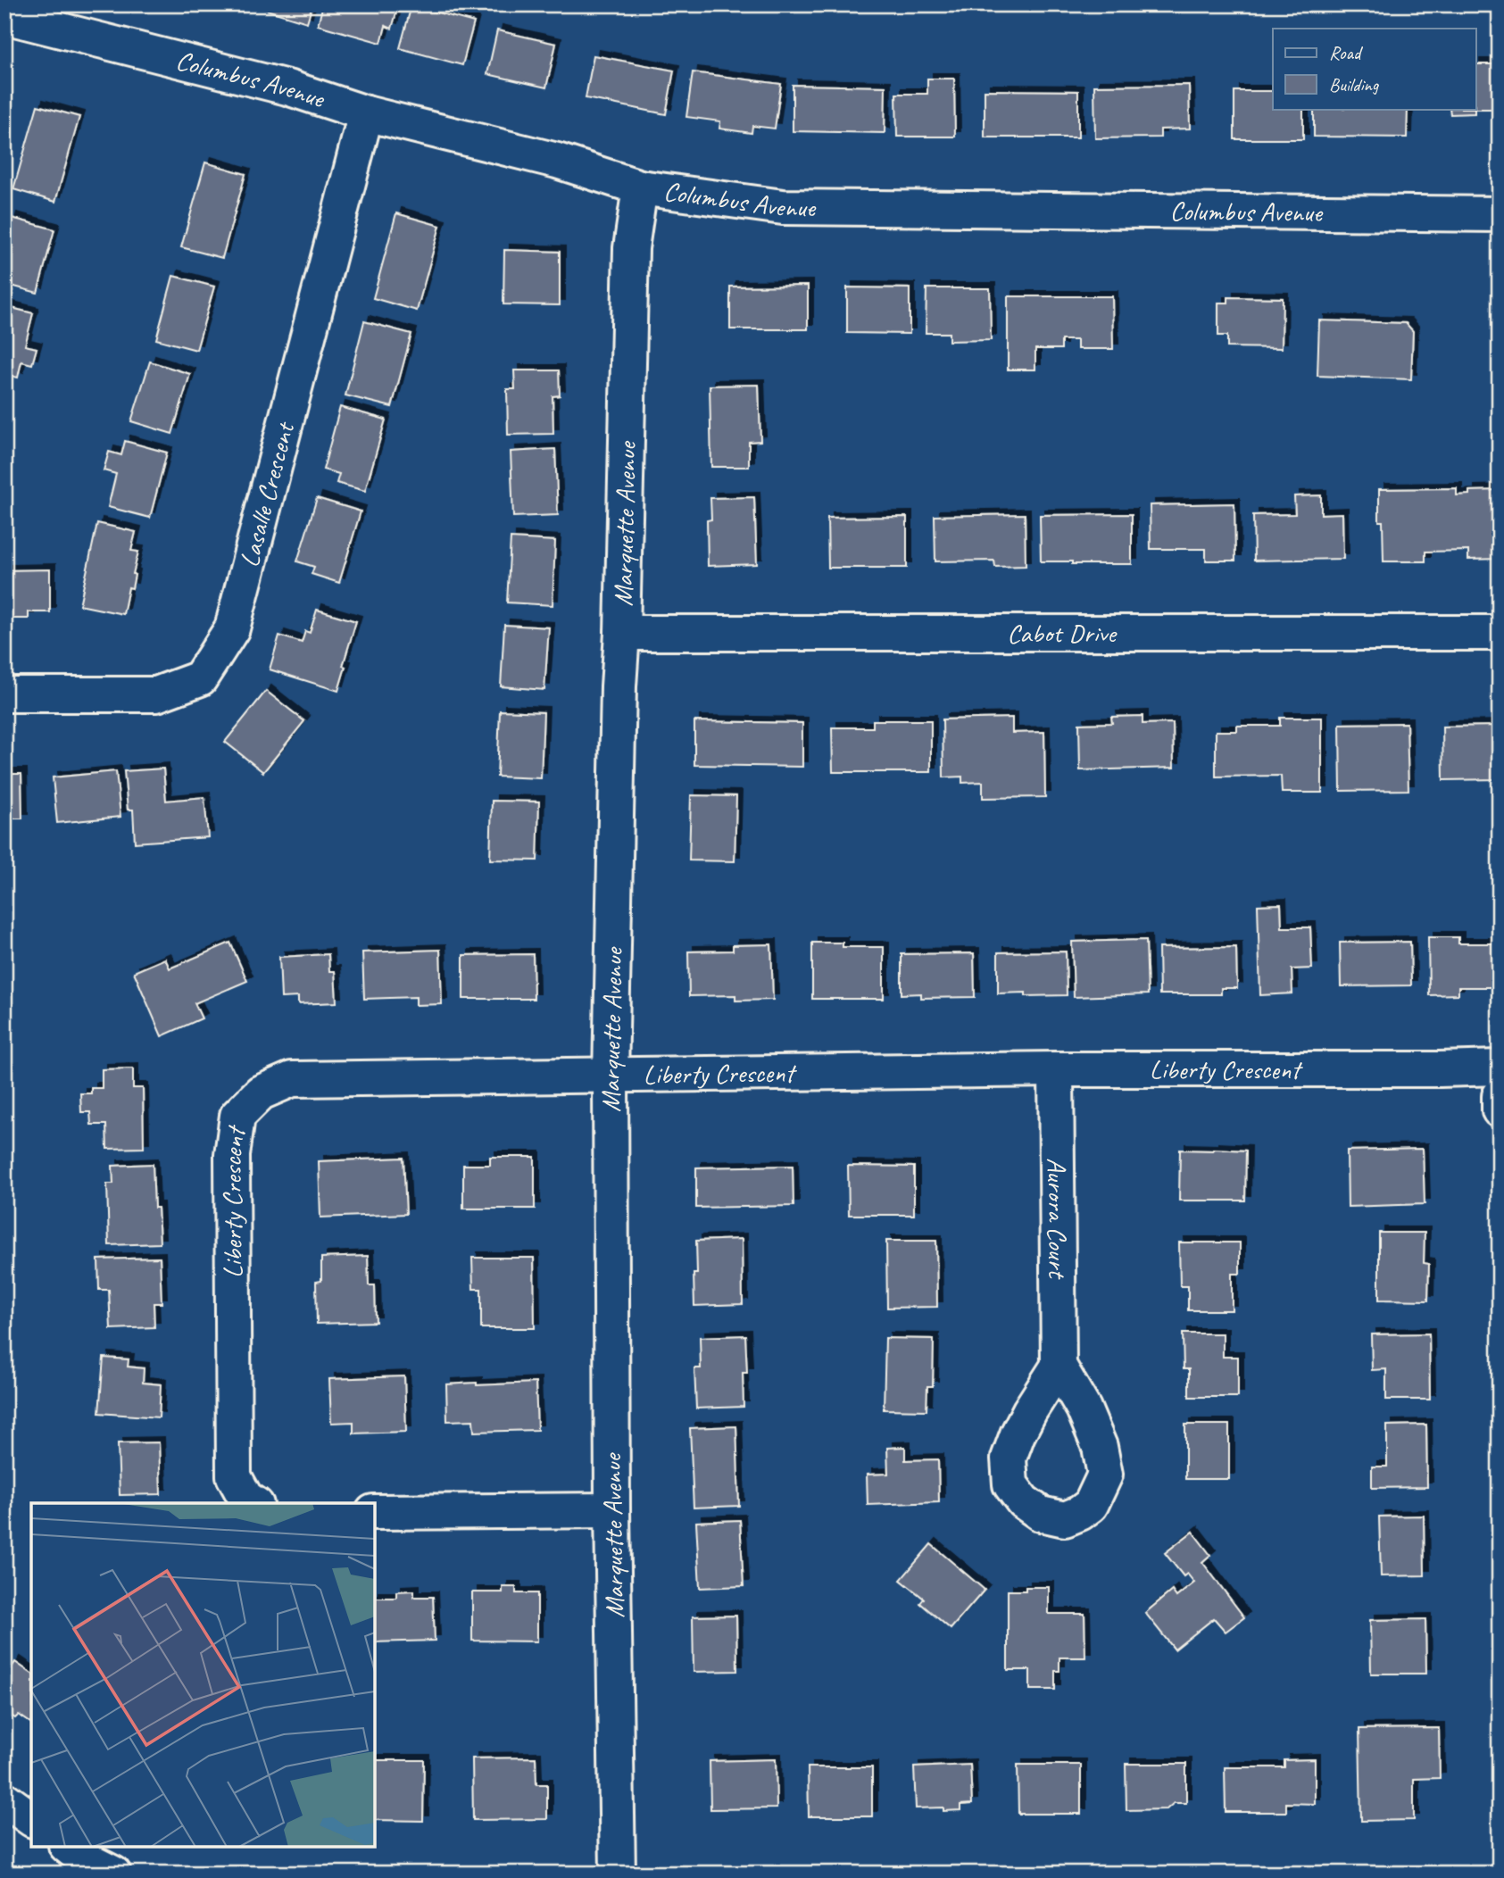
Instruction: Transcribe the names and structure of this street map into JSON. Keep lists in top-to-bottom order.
{
  "streets": {
    "street": [
      "Columbus Avenue",
      "Lasalle Crescent",
      "Marquette Avenue",
      "Cabot Drive",
      "Liberty Crescent",
      "Aurora Court"
    ]
  },
  "crossings": [
    ["Columbus Avenue", "Lasalle Crescent"],
    ["Columbus Avenue", "Marquette Avenue"],
    ["Marquette Avenue", "Cabot Drive"],
    ["Marquette Avenue", "Liberty Crescent"],
    ["Liberty Crescent", "Aurora Court"]
  ],
  "legend": ["Road", "Building"]
}
